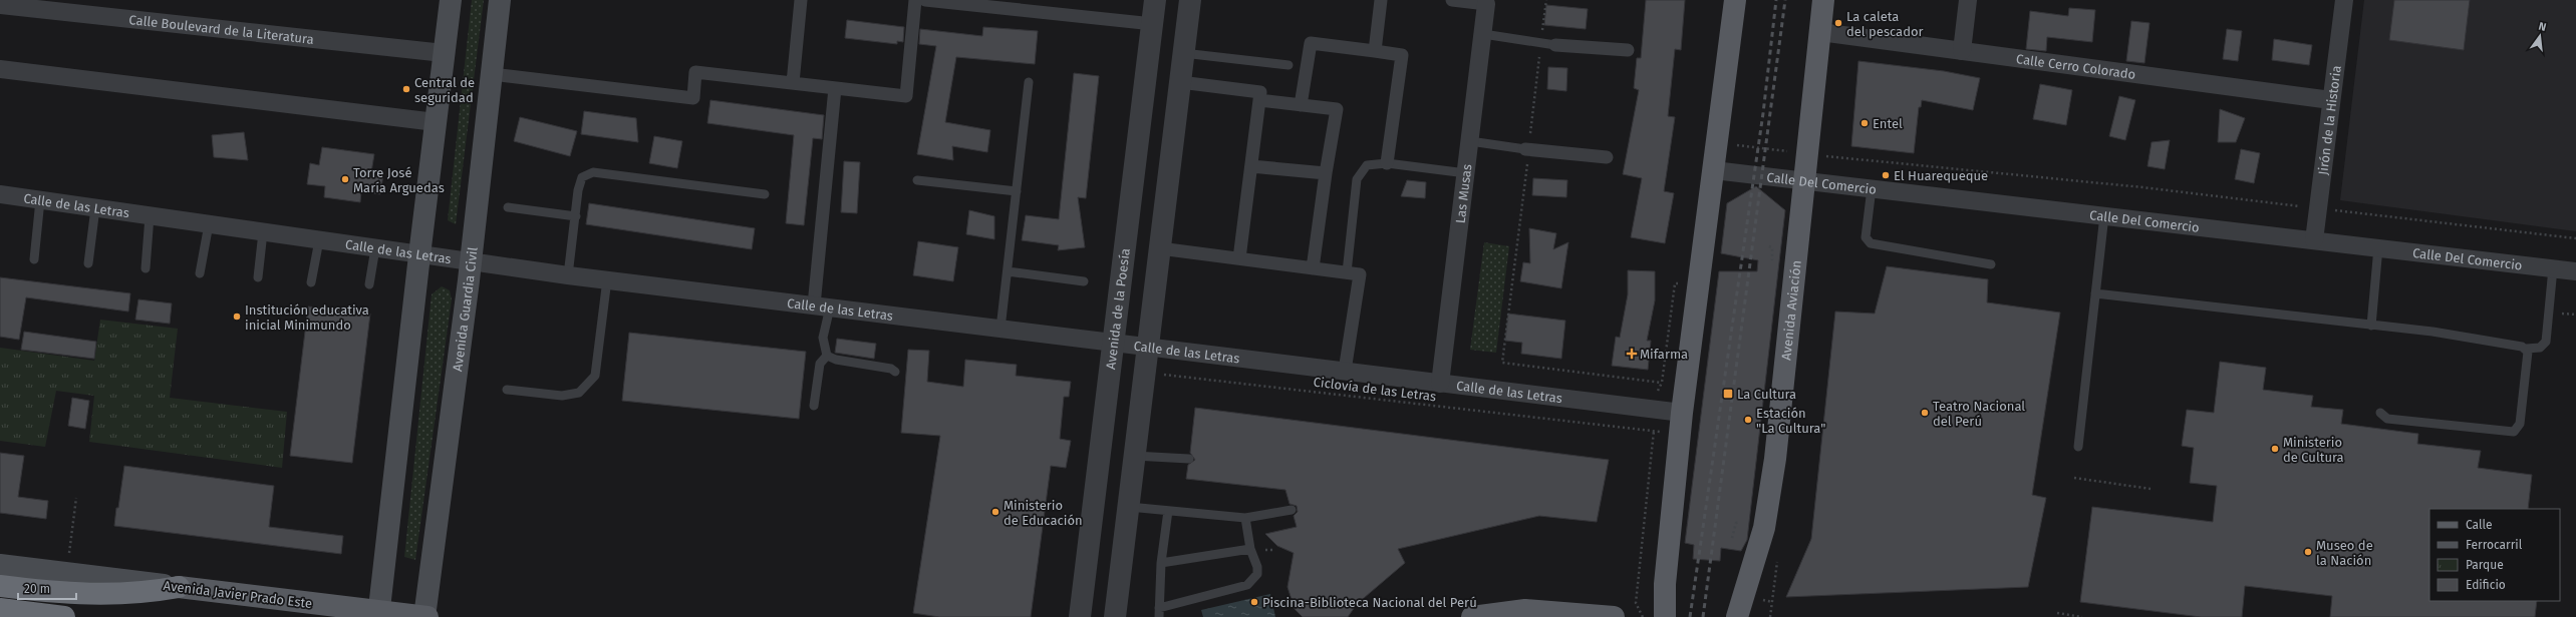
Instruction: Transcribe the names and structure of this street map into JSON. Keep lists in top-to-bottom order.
{
  "streets": {
    "main road": ["Avenida Guardia Civil", "Avenida Aviación", "Avenida Javier Prado Este"],
    "street": [
      "Calle Boulevard de la Literatura",
      "Calle Cerro Colorado",
      "Jirón de la Historia",
      "Calle Del Comercio",
      "Las Musas",
      "Calle de las Letras",
      "Avenida de la Poesía"
    ],
    "path": ["Ciclovía de las Letras"]
  },
  "crossings": [
    ["Calle Cerro Colorado", "Jirón de la Historia"],
    ["Calle Cerro Colorado", "Avenida Aviación"],
    ["Jirón de la Historia", "Calle Del Comercio"],
    ["Calle Del Comercio", "Avenida Aviación"],
    ["Las Musas", "Calle de las Letras"],
    ["Calle de las Letras", "Avenida Guardia Civil"],
    ["Calle de las Letras", "Avenida de la Poesía"],
    ["Avenida Guardia Civil", "Avenida Javier Prado Este"]
  ],
  "places": {
    "other": [
      "La caleta del pescador",
      "Central de seguridad",
      "Entel",
      "El Huarequeque",
      "Torre José María Arguedas",
      "Institución educativa inicial Minimundo",
      "Teatro Nacional del Perú",
      "Estación \"La Cultura\"",
      "Ministerio de Cultura",
      "Ministerio de Educación",
      "Museo de la Nación",
      "Piscina-Biblioteca Nacional del Perú"
    ],
    "health": ["Mifarma"],
    "transit": ["La Cultura"]
  },
  "legend": [
    "Calle",
    "Ferrocarril",
    "Parque",
    "Edificio"
  ],
  "scale_bar": "20 m",
  "north": "top"
}
